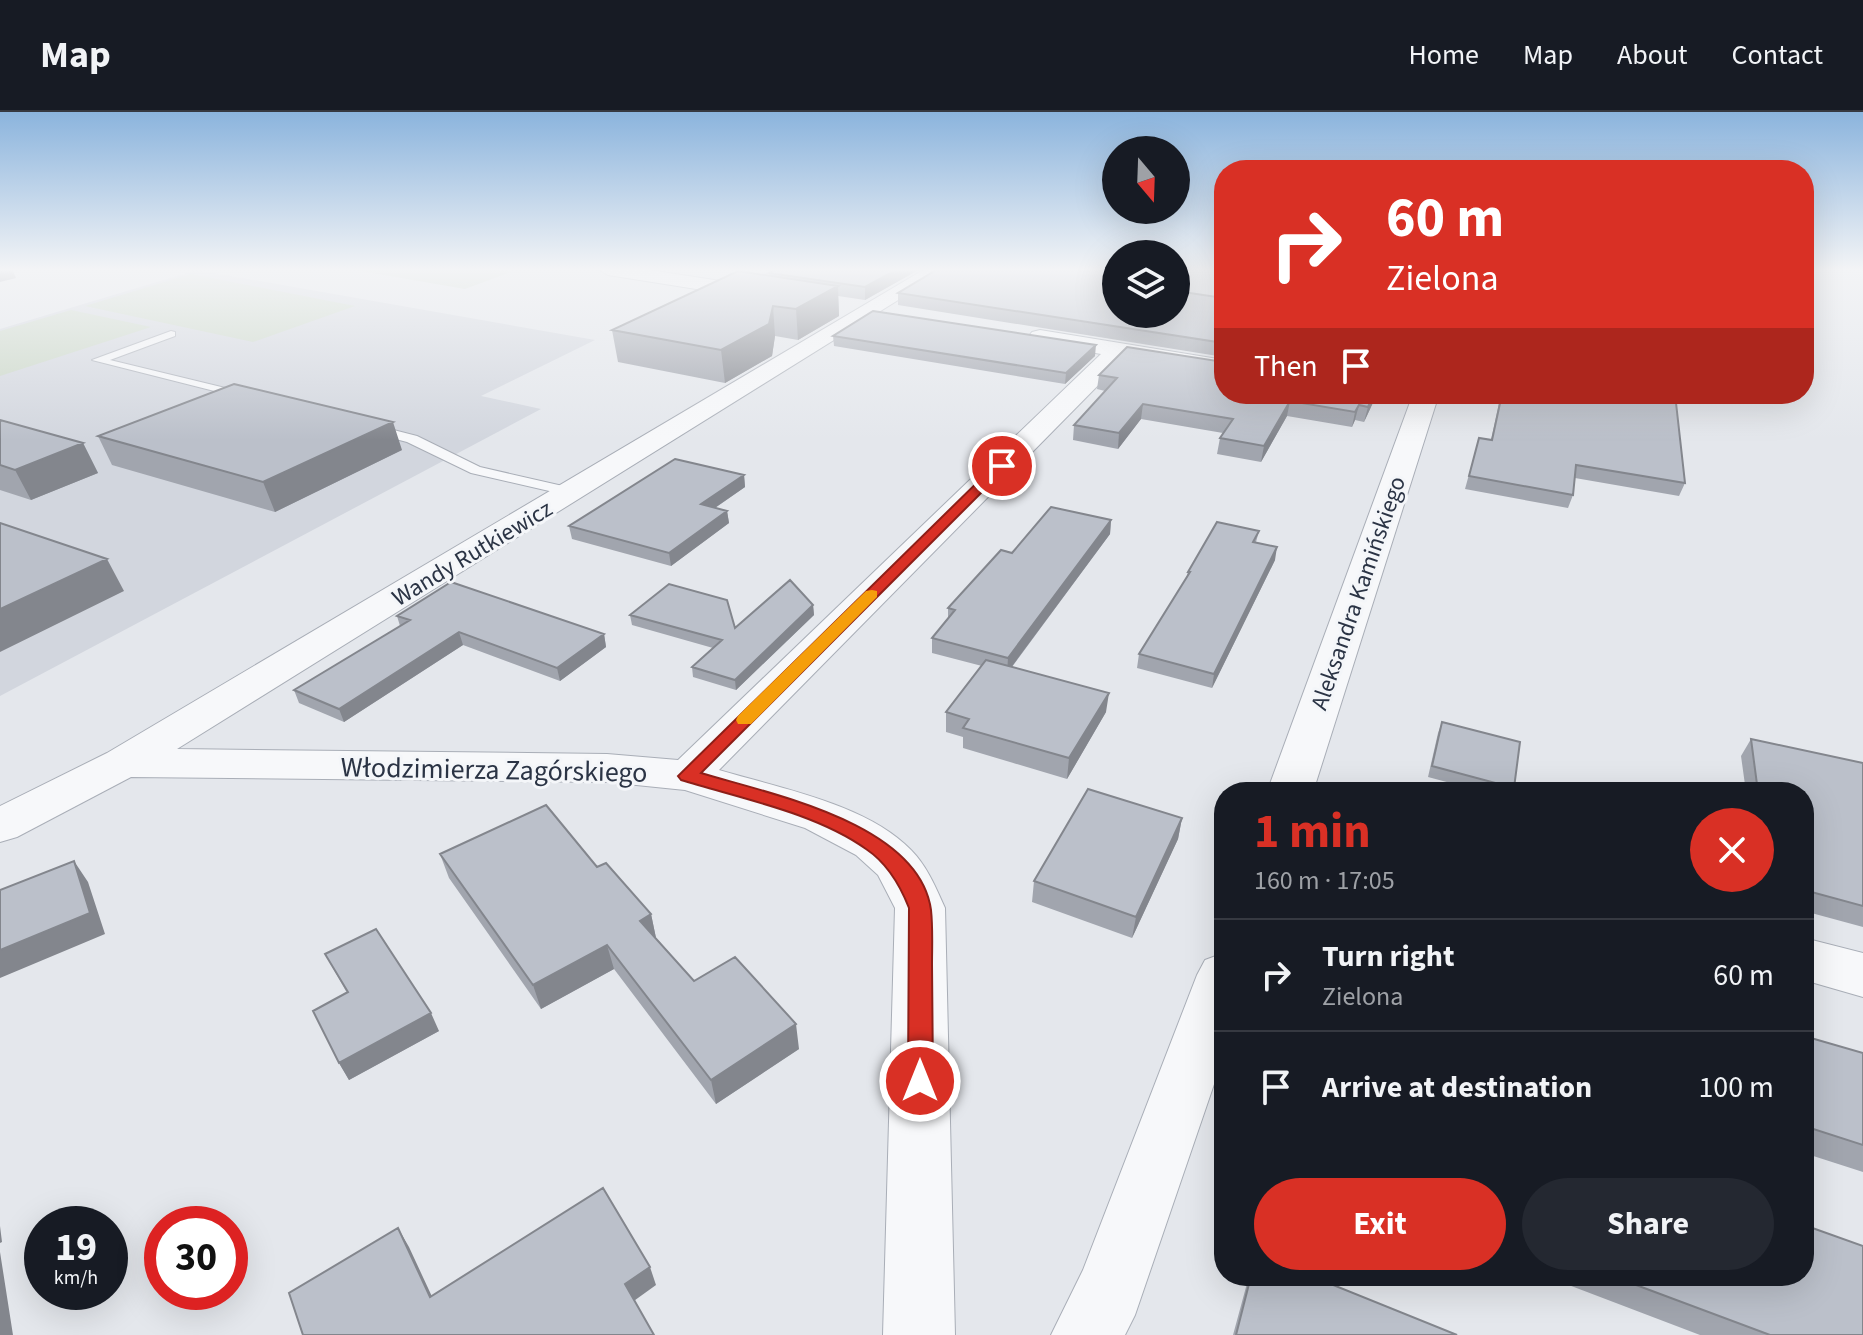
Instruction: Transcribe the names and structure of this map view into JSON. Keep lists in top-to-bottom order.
{
  "streets": {
    "street": ["Wandy Rutkiewicz", "Aleksandra Kamińskiego", "Włodzimierza Zagórskiego"]
  },
  "crossings": [
    ["Wandy Rutkiewicz", "Włodzimierza Zagórskiego"]
  ],
  "north": "bottom",
  "page": {
    "header": "Map",
    "nav": [
      "Home",
      "Map",
      "About",
      "Contact"
    ],
    "turn": ["60 m", "Zielona"],
    "then": "Then",
    "heading": ["1 min", "160 m · 17:05"],
    "list": [
      {
        "name": "Turn right",
        "note": "Zielona",
        "value": "60 m"
      },
      {
        "name": "Arrive at destination",
        "value": "100 m"
      }
    ],
    "buttons": ["Exit", "Share"],
    "speed": "19 km/h",
    "limit": "30"
  }
}
